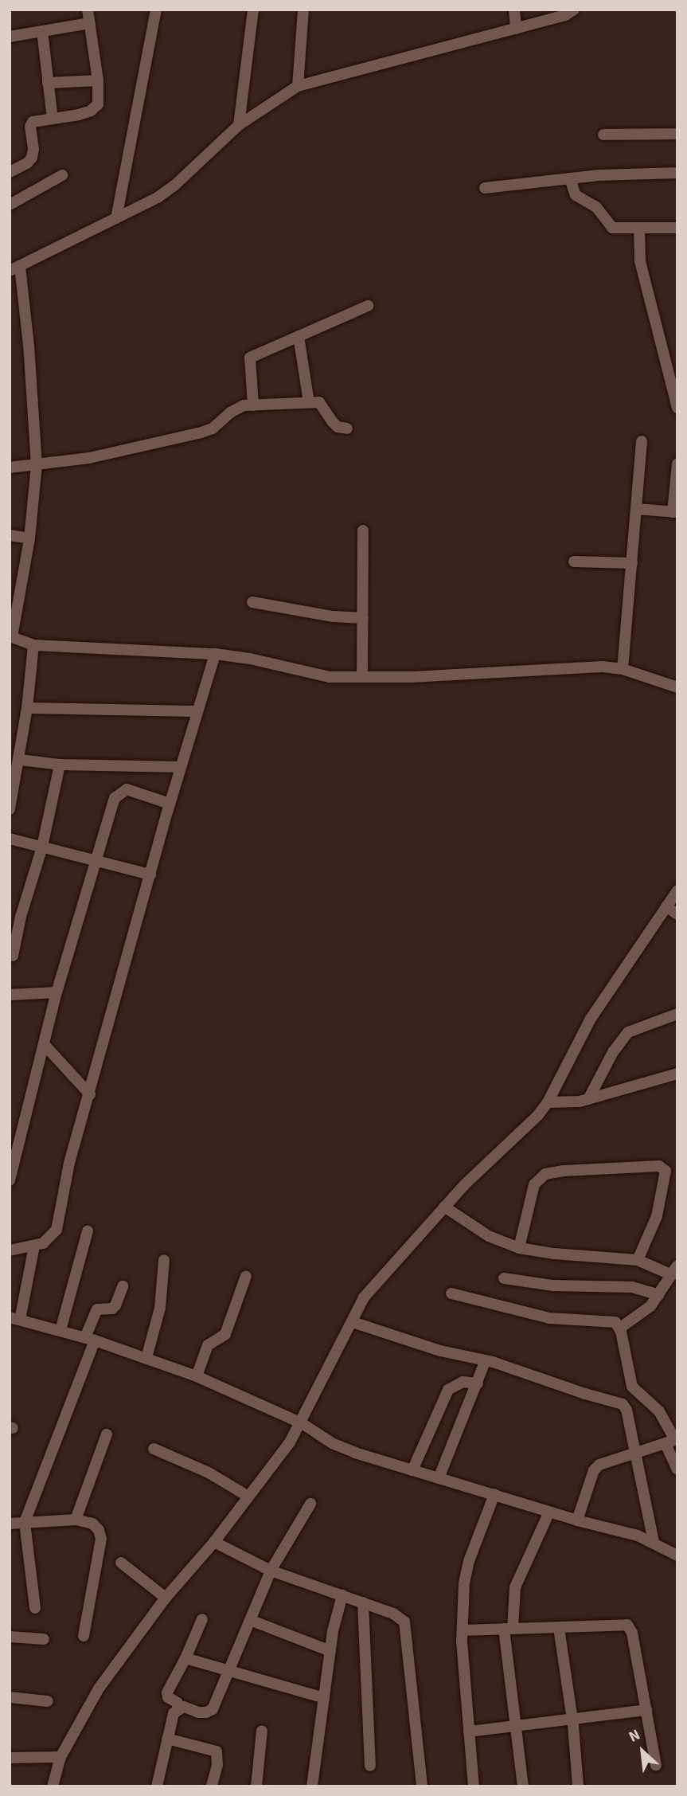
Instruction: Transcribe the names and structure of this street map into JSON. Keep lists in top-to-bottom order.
{
  "north": "top left"
}
